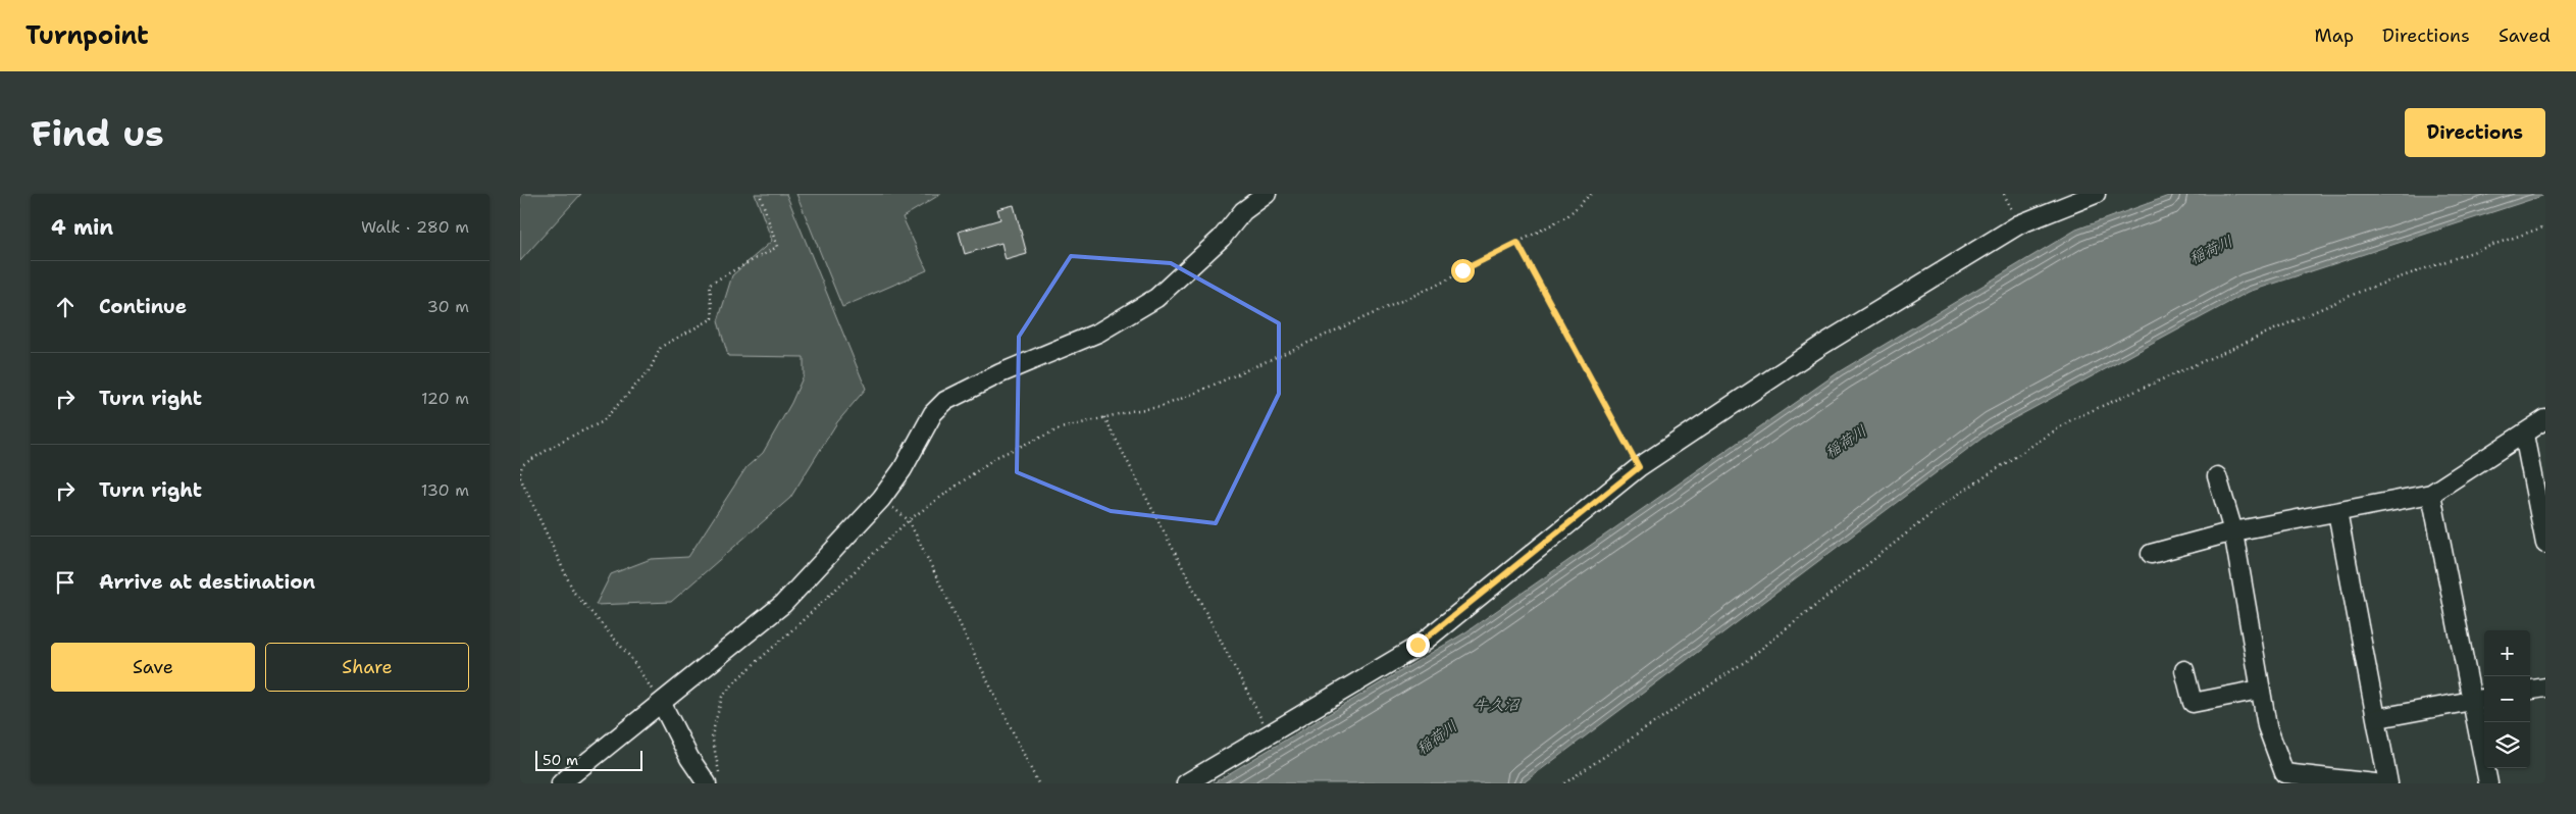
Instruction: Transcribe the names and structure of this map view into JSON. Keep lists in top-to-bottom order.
{
  "water": ["稲荷川", "牛久沼"],
  "scale_bar": "50 m",
  "page": {
    "header": "Turnpoint",
    "nav": ["Map", "Directions", "Saved"],
    "buttons": [
      "Directions",
      ["Save", "Share"]
    ],
    "title": "Find us",
    "heading": ["4 min", "Walk · 280 m"],
    "list": [
      ["Continue", "30 m"],
      ["Turn right", "120 m"],
      ["Turn right", "130 m"],
      "Arrive at destination"
    ],
    "map_buttons": ["+", "−"],
    "scale": "50 m"
  }
}
